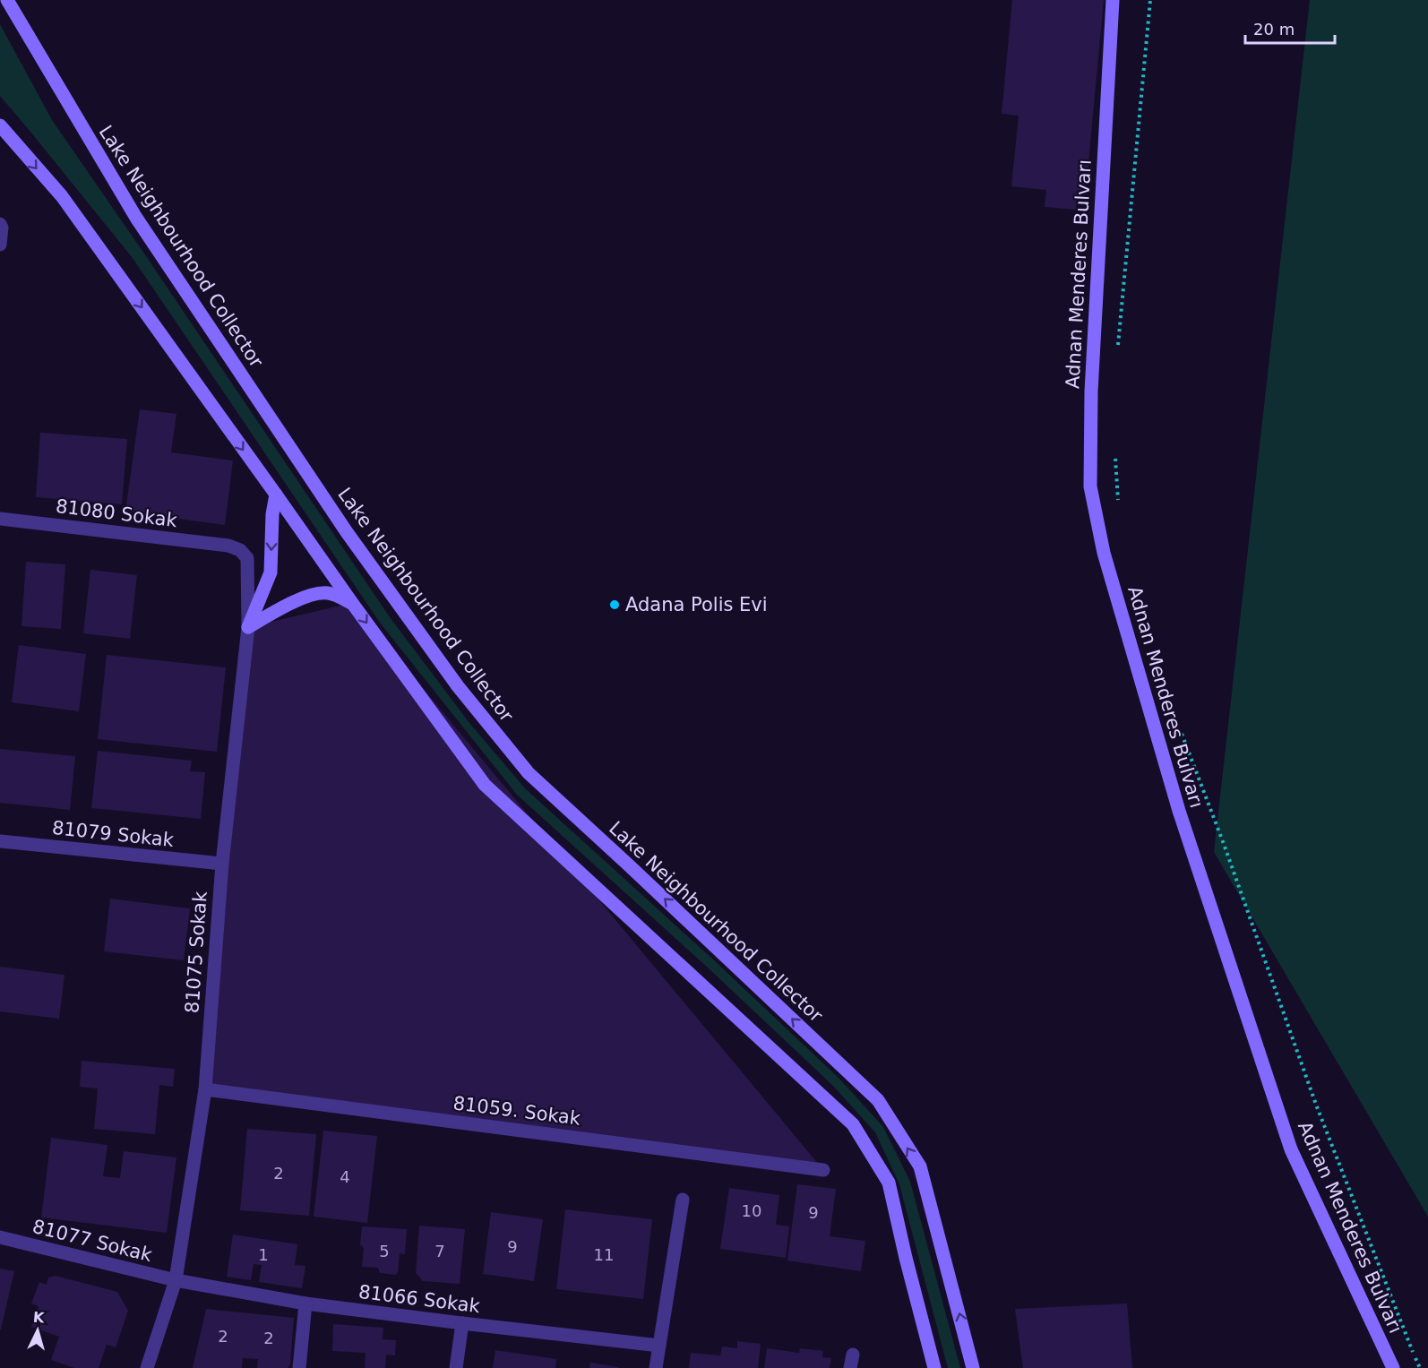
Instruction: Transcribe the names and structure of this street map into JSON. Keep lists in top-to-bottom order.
{
  "streets": {
    "main road": ["Lake Neighbourhood Collector", "Adnan Menderes Bulvarı"],
    "street": [
      "81080 Sokak",
      "81079 Sokak",
      "81075 Sokak",
      "81059. Sokak",
      "81077 Sokak",
      "81066 Sokak"
    ]
  },
  "crossings": [
    ["81080 Sokak", "81075 Sokak"],
    ["81079 Sokak", "81075 Sokak"],
    ["81075 Sokak", "81059. Sokak"],
    ["81075 Sokak", "81077 Sokak"],
    ["81075 Sokak", "81066 Sokak"],
    ["81077 Sokak", "81066 Sokak"]
  ],
  "places": ["Adana Polis Evi"],
  "house_numbers": [
    "2",
    "4",
    "10",
    "9",
    "9",
    "5",
    "7",
    "1",
    "11",
    "2",
    "2"
  ],
  "scale_bar": "20 m",
  "north": "top"
}
